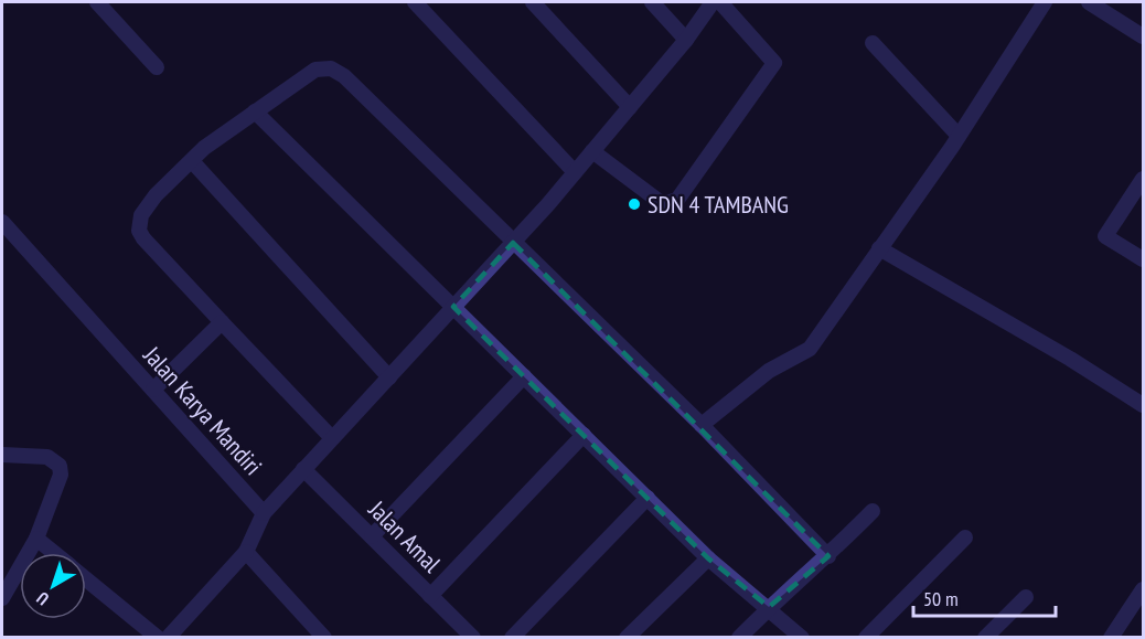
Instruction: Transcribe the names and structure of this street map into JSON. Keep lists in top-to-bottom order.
{
  "streets": {
    "street": ["Jalan Karya Mandiri", "Jalan Amal"]
  },
  "places": ["SDN 4 TAMBANG"],
  "scale_bar": "50 m",
  "north": "bottom left"
}
